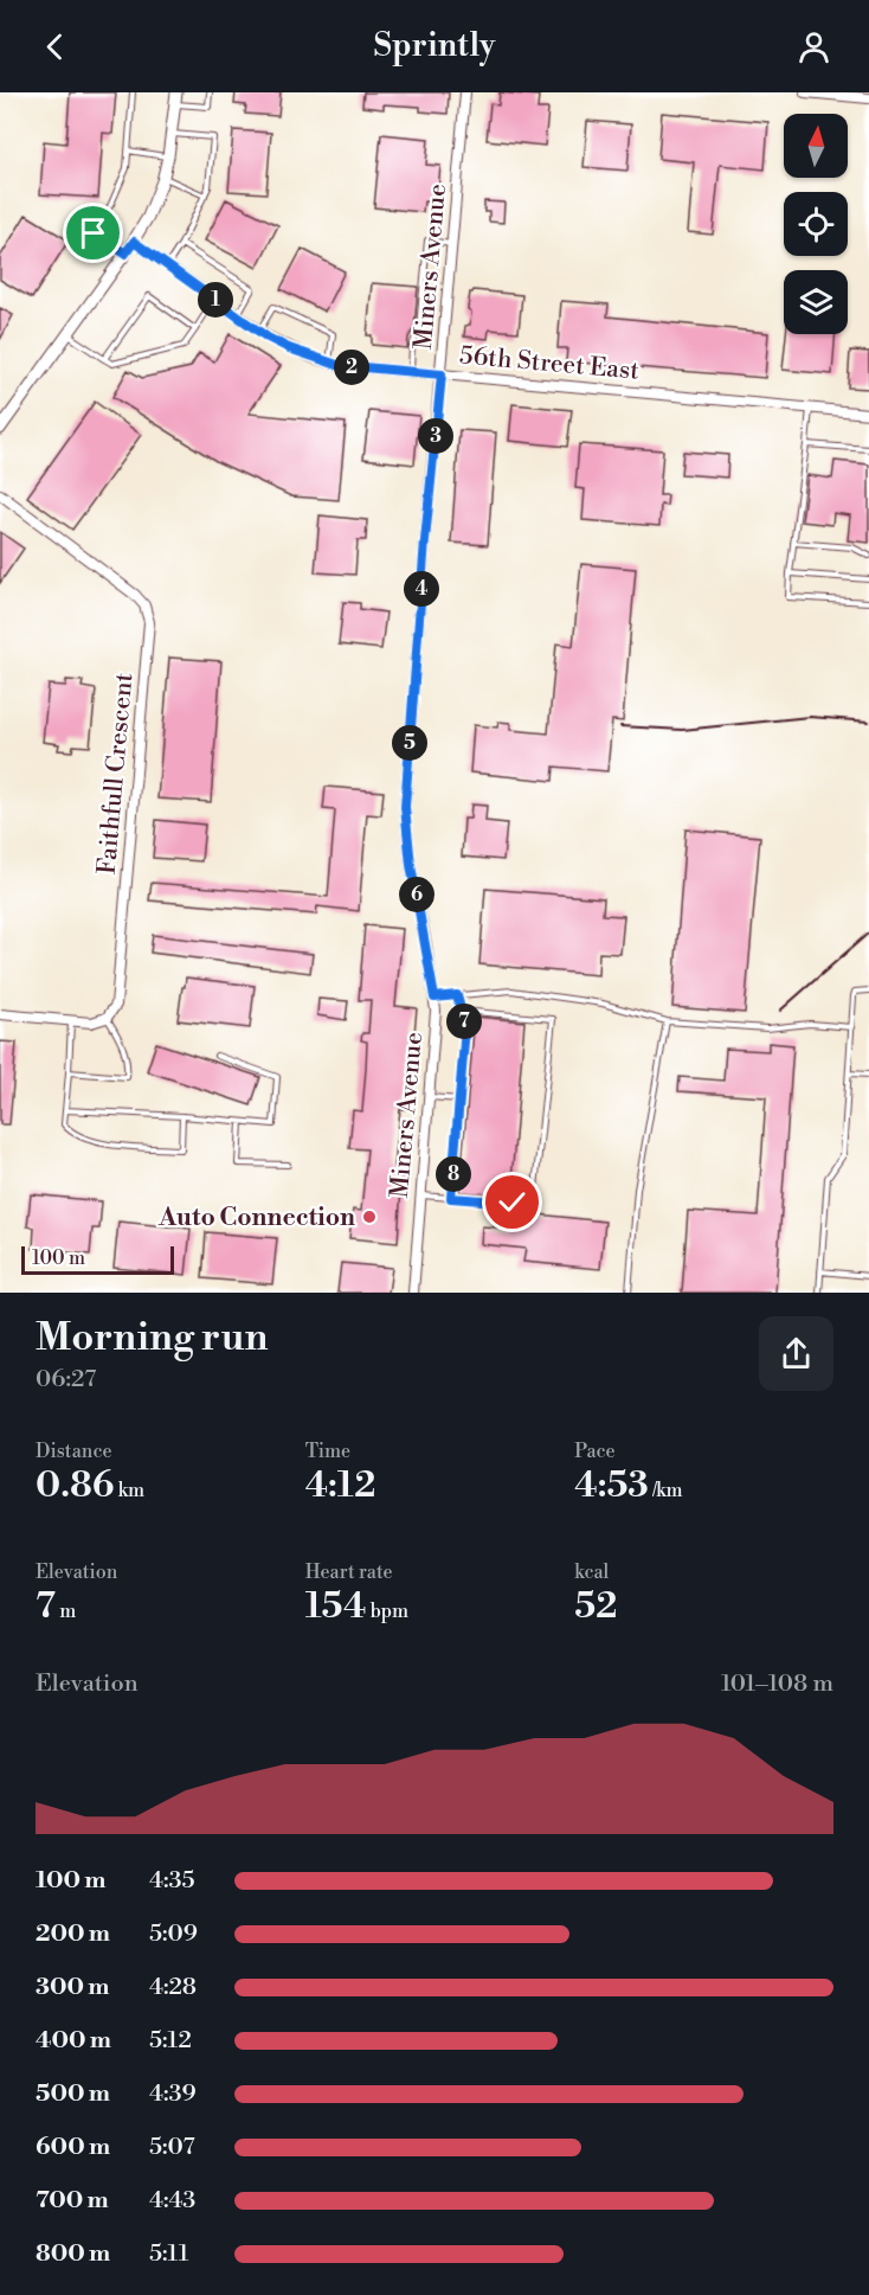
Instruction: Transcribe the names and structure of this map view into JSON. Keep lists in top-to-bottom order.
{
  "streets": {
    "street": ["Miners Avenue", "56th Street East", "Faithfull Crescent"]
  },
  "crossings": [
    ["Miners Avenue", "56th Street East"]
  ],
  "places": ["Auto Connection"],
  "scale_bar": "100 m",
  "north": "top",
  "page": {
    "header": "Sprintly",
    "pins": [
      "1",
      "2",
      "3",
      "4",
      "5",
      "6",
      "7",
      "8"
    ],
    "scale": "100 m",
    "heading": ["Morning run", "06:27"],
    "stats": [
      ["Distance", "0.86 km"],
      ["Time", "4:12"],
      ["Pace", "4:53 /km"],
      ["Elevation", "7 m"],
      ["Heart rate", "154 bpm"],
      ["kcal", "52"]
    ],
    "chart": ["Elevation", "101–108 m"],
    "list": [
      {
        "name": "100 m",
        "note": "4:35"
      },
      {
        "name": "200 m",
        "note": "5:09"
      },
      {
        "name": "300 m",
        "note": "4:28"
      },
      {
        "name": "400 m",
        "note": "5:12"
      },
      {
        "name": "500 m",
        "note": "4:39"
      },
      {
        "name": "600 m",
        "note": "5:07"
      },
      {
        "name": "700 m",
        "note": "4:43"
      },
      {
        "name": "800 m",
        "note": "5:11"
      }
    ]
  }
}
